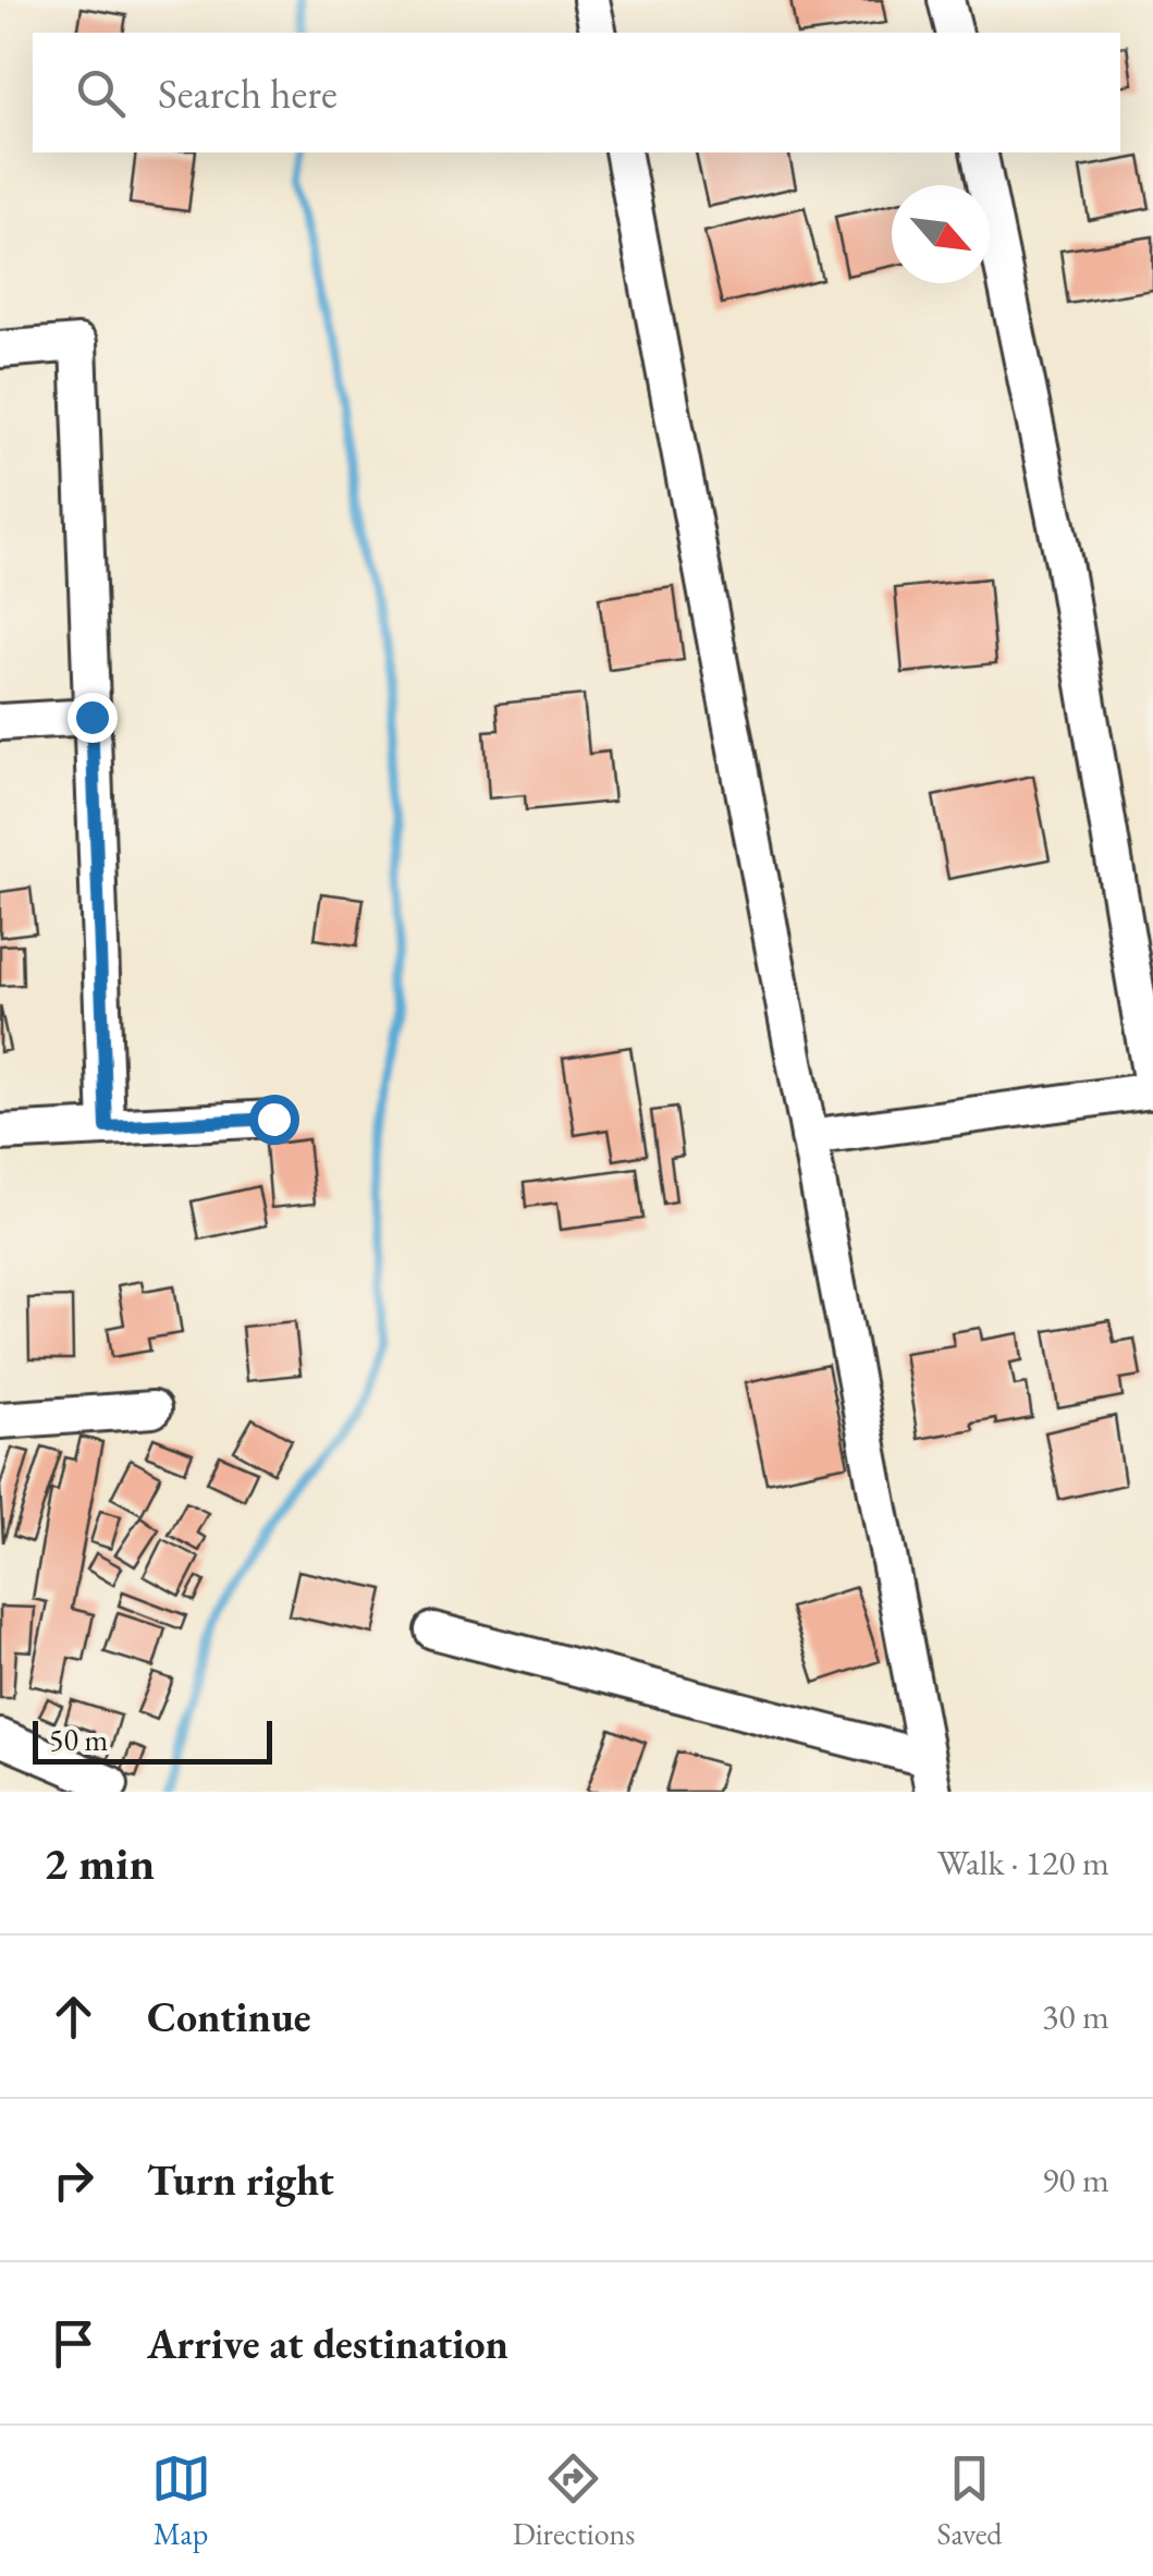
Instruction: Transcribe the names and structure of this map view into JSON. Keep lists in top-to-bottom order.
{
  "scale_bar": "50 m",
  "north": "bottom right",
  "page": {
    "search": "Search here",
    "scale": "50 m",
    "heading": ["2 min", "Walk · 120 m"],
    "list": [
      ["Continue", "30 m"],
      ["Turn right", "90 m"],
      "Arrive at destination"
    ],
    "nav": ["Map", "Directions", "Saved"]
  }
}
